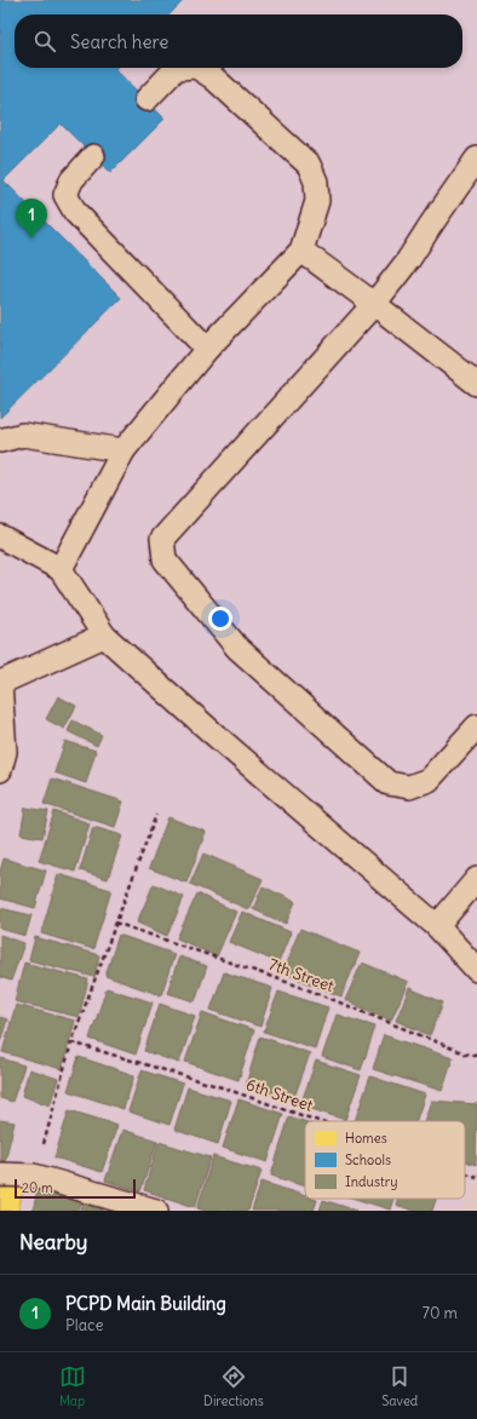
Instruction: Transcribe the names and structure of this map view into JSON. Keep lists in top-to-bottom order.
{
  "streets": {
    "path": ["7th Street", "6th Street"]
  },
  "legend": ["Homes", "Schools", "Industry"],
  "scale_bar": "20 m",
  "page": {
    "search": "Search here",
    "pins": "1",
    "scale": "20 m",
    "heading": "Nearby",
    "list": [
      {
        "mark": "1",
        "name": "PCPD Main Building",
        "note": "Place",
        "value": "70 m"
      }
    ],
    "nav": ["Map", "Directions", "Saved"]
  }
}
